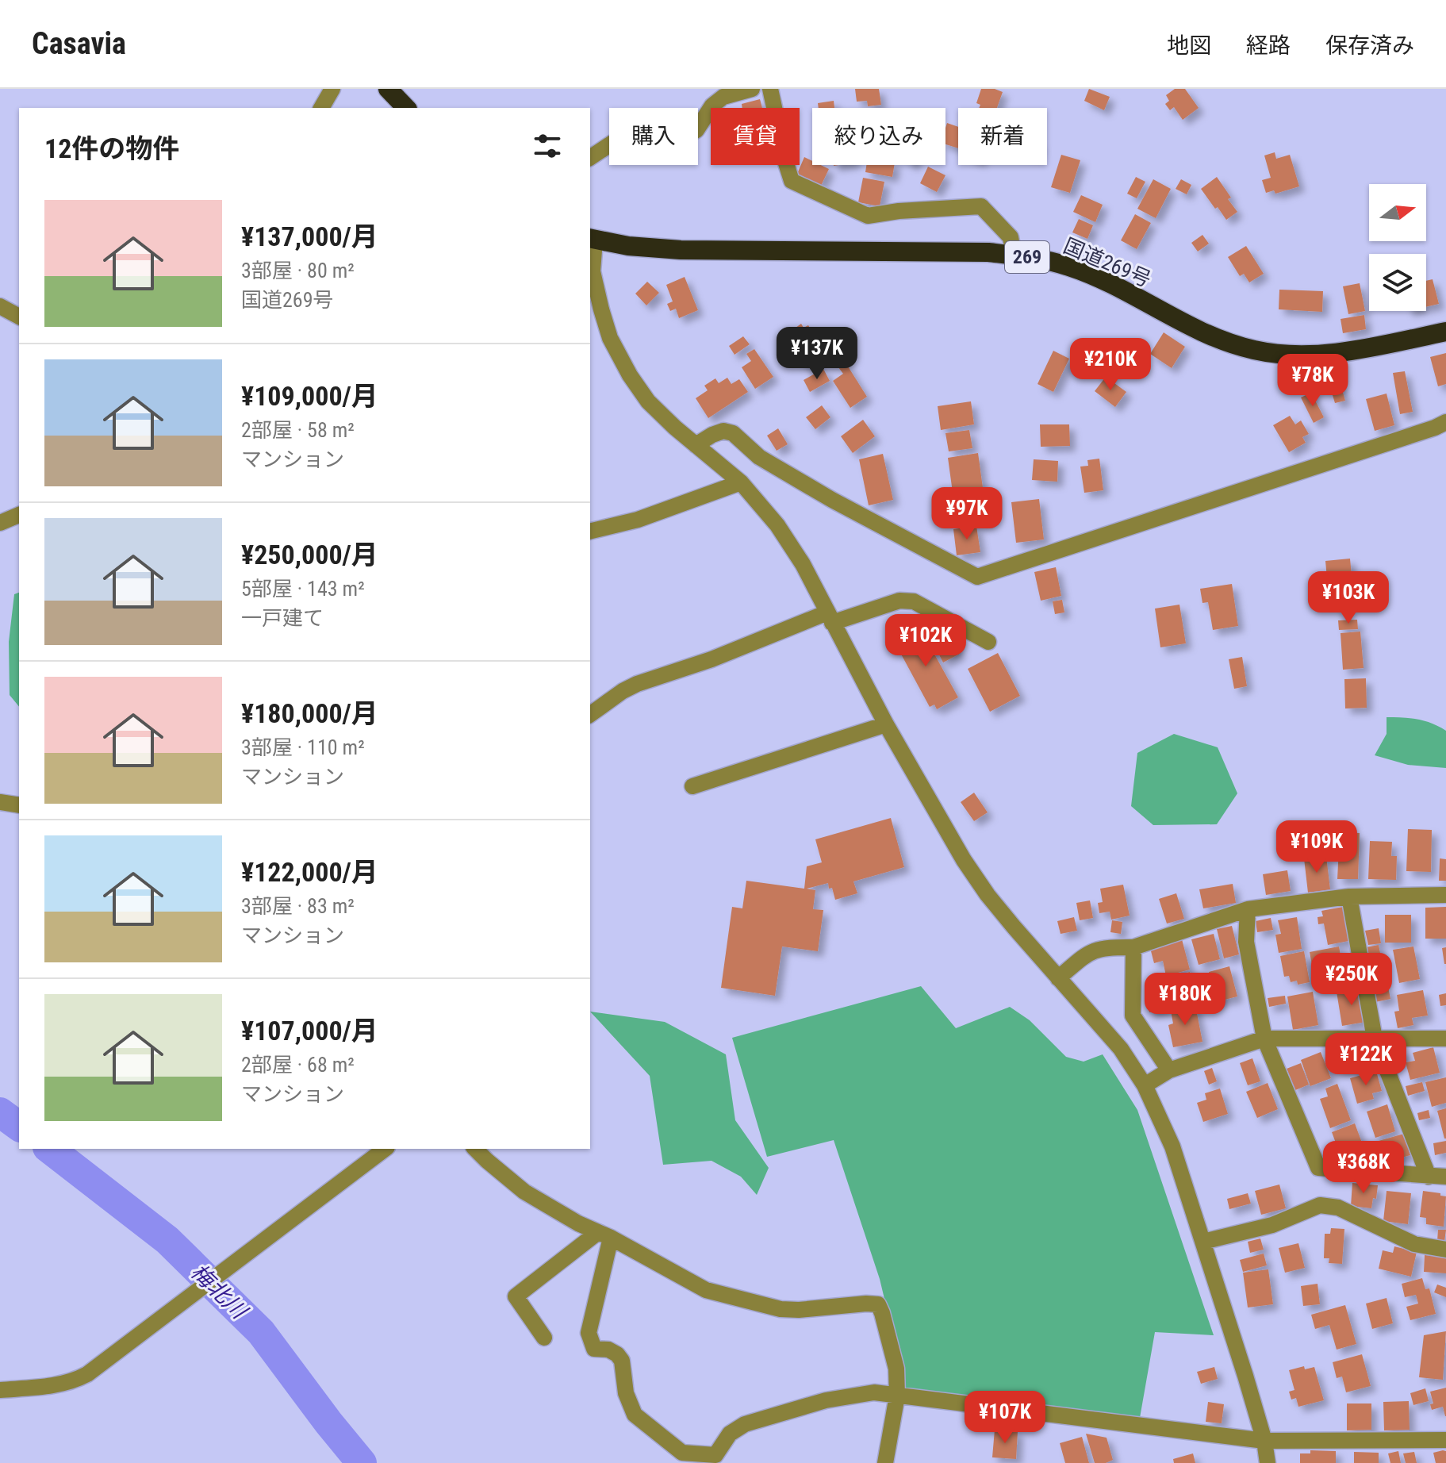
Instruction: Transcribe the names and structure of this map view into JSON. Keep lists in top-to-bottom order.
{
  "streets": {
    "highway": ["269", "国道269号"]
  },
  "water": ["梅北川"],
  "north": "right",
  "page": {
    "header": "Casavia",
    "nav": ["地図", "経路", "保存済み"],
    "chip": [
      "購入",
      "賃貸",
      "絞り込み",
      "新着"
    ],
    "heading": "12件の物件",
    "list": [
      {
        "name": "¥137,000/月",
        "note": "3部屋 · 80 m² · 国道269号"
      },
      {
        "name": "¥109,000/月",
        "note": "2部屋 · 58 m² · マンション"
      },
      {
        "name": "¥250,000/月",
        "note": "5部屋 · 143 m² · 一戸建て"
      },
      {
        "name": "¥180,000/月",
        "note": "3部屋 · 110 m² · マンション"
      },
      {
        "name": "¥122,000/月",
        "note": "3部屋 · 83 m² · マンション"
      },
      {
        "name": "¥107,000/月",
        "note": "2部屋 · 68 m² · マンション"
      }
    ],
    "price": [
      "¥137K",
      "¥210K",
      "¥78K",
      "¥97K",
      "¥103K",
      "¥102K",
      "¥109K",
      "¥250K",
      "¥180K",
      "¥122K",
      "¥368K",
      "¥107K"
    ]
  }
}
